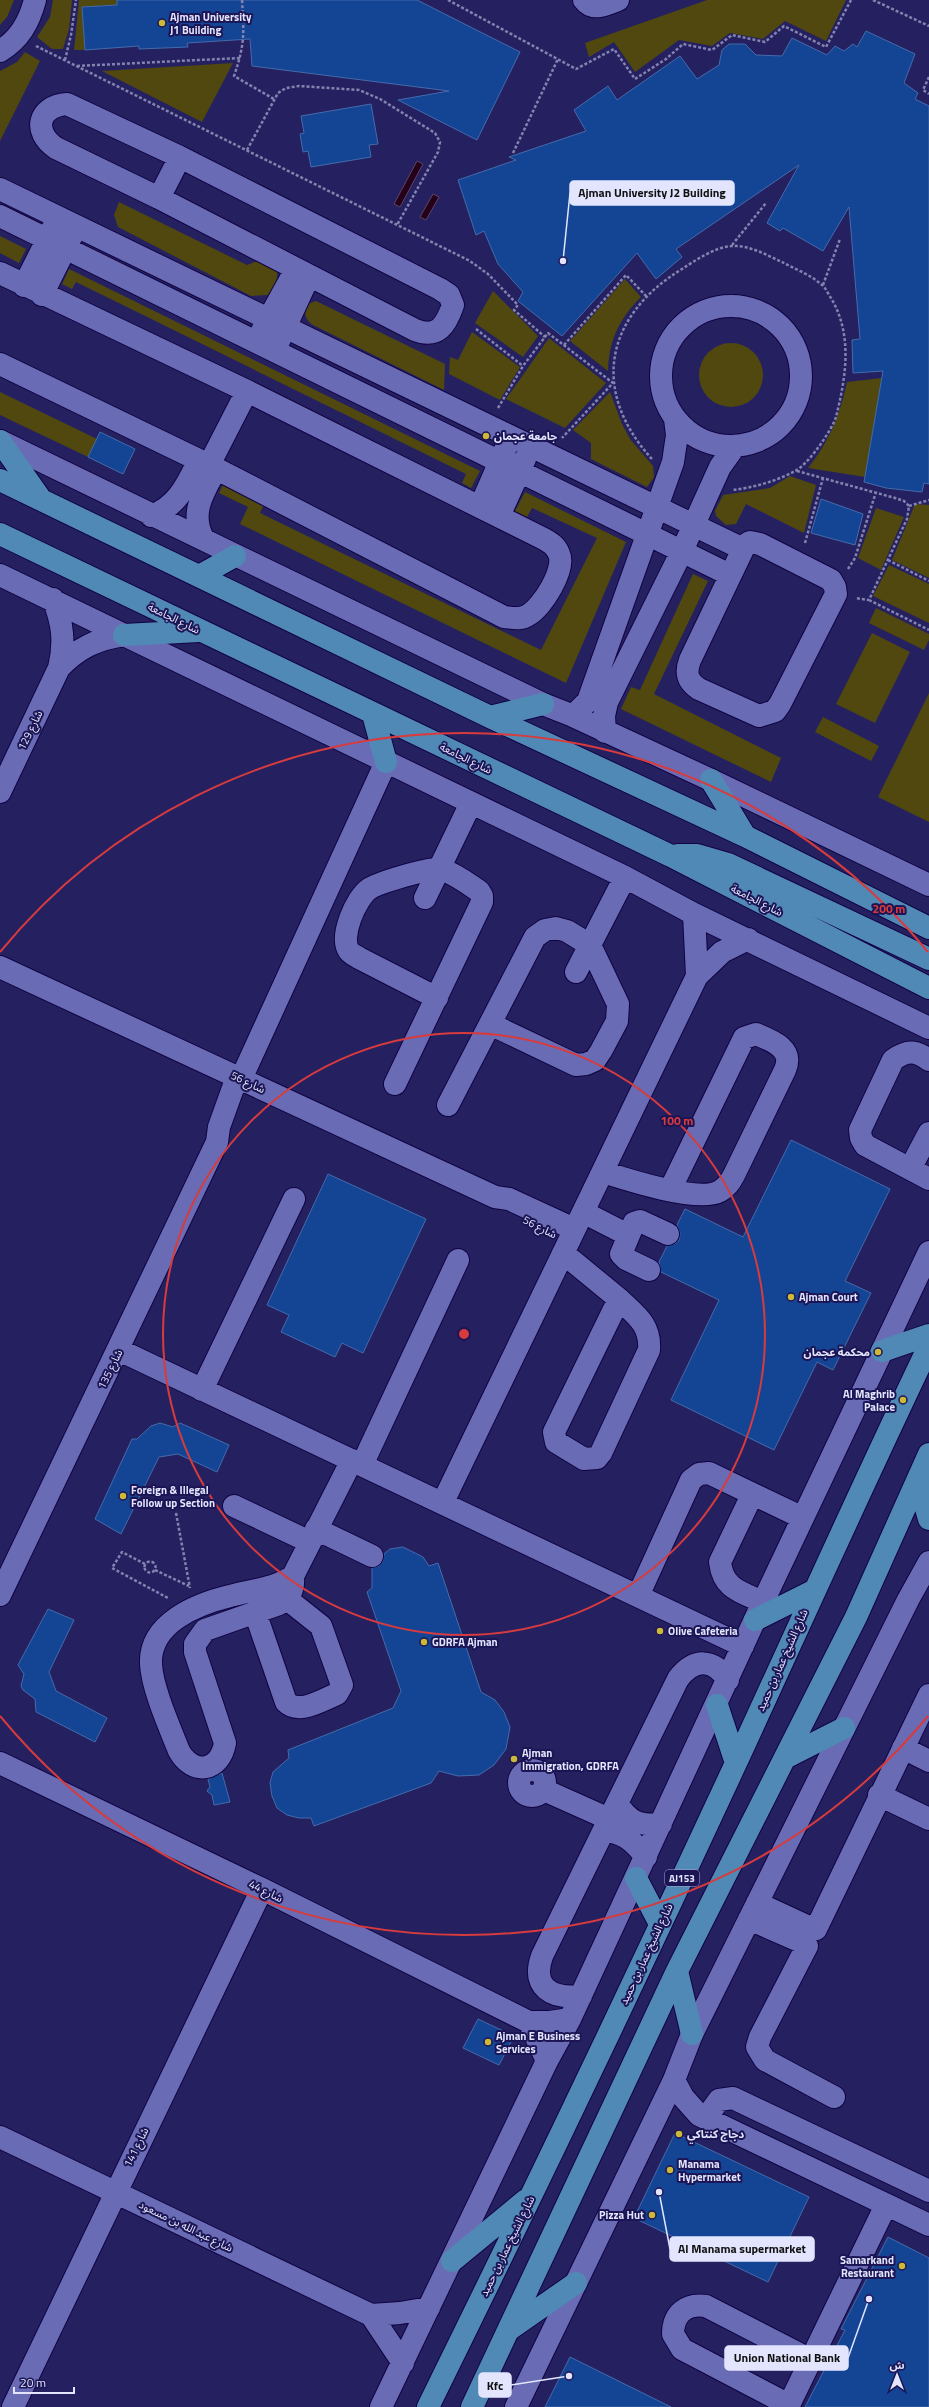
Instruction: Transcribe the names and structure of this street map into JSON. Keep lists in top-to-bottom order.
{
  "streets": {
    "main road": ["شارع الجامعة", "شارع الشيخ عمار بن حميد", "AJ153"],
    "street": [
      "شارع 129",
      "شارع 56",
      "شارع 135",
      "شارع 44",
      "شارع 141",
      "شارع عبد الله بن مسعود"
    ]
  },
  "crossings": [
    ["شارع 56", "شارع 135"],
    ["شارع 44", "شارع 141"],
    ["شارع 141", "شارع عبد الله بن مسعود"]
  ],
  "places": [
    "Ajman University J1 Building",
    "Ajman University J2 Building",
    "جامعة عجمان",
    "Ajman Court",
    "محكمة عجمان",
    "Al Maghrib Palace",
    "Foreign & Illegal Follow up Section",
    "Olive Cafeteria",
    "GDRFA Ajman",
    "Ajman Immigration, GDRFA",
    "Ajman E Business Services",
    "دجاج كنتاكي",
    "Manama Hypermarket",
    "Al Manama supermarket",
    "Pizza Hut",
    "Samarkand Restaurant",
    "Union National Bank",
    "Kfc"
  ],
  "scale_bar": "20 m",
  "north": "top",
  "rings": ["200 m", "100 m"]
}
